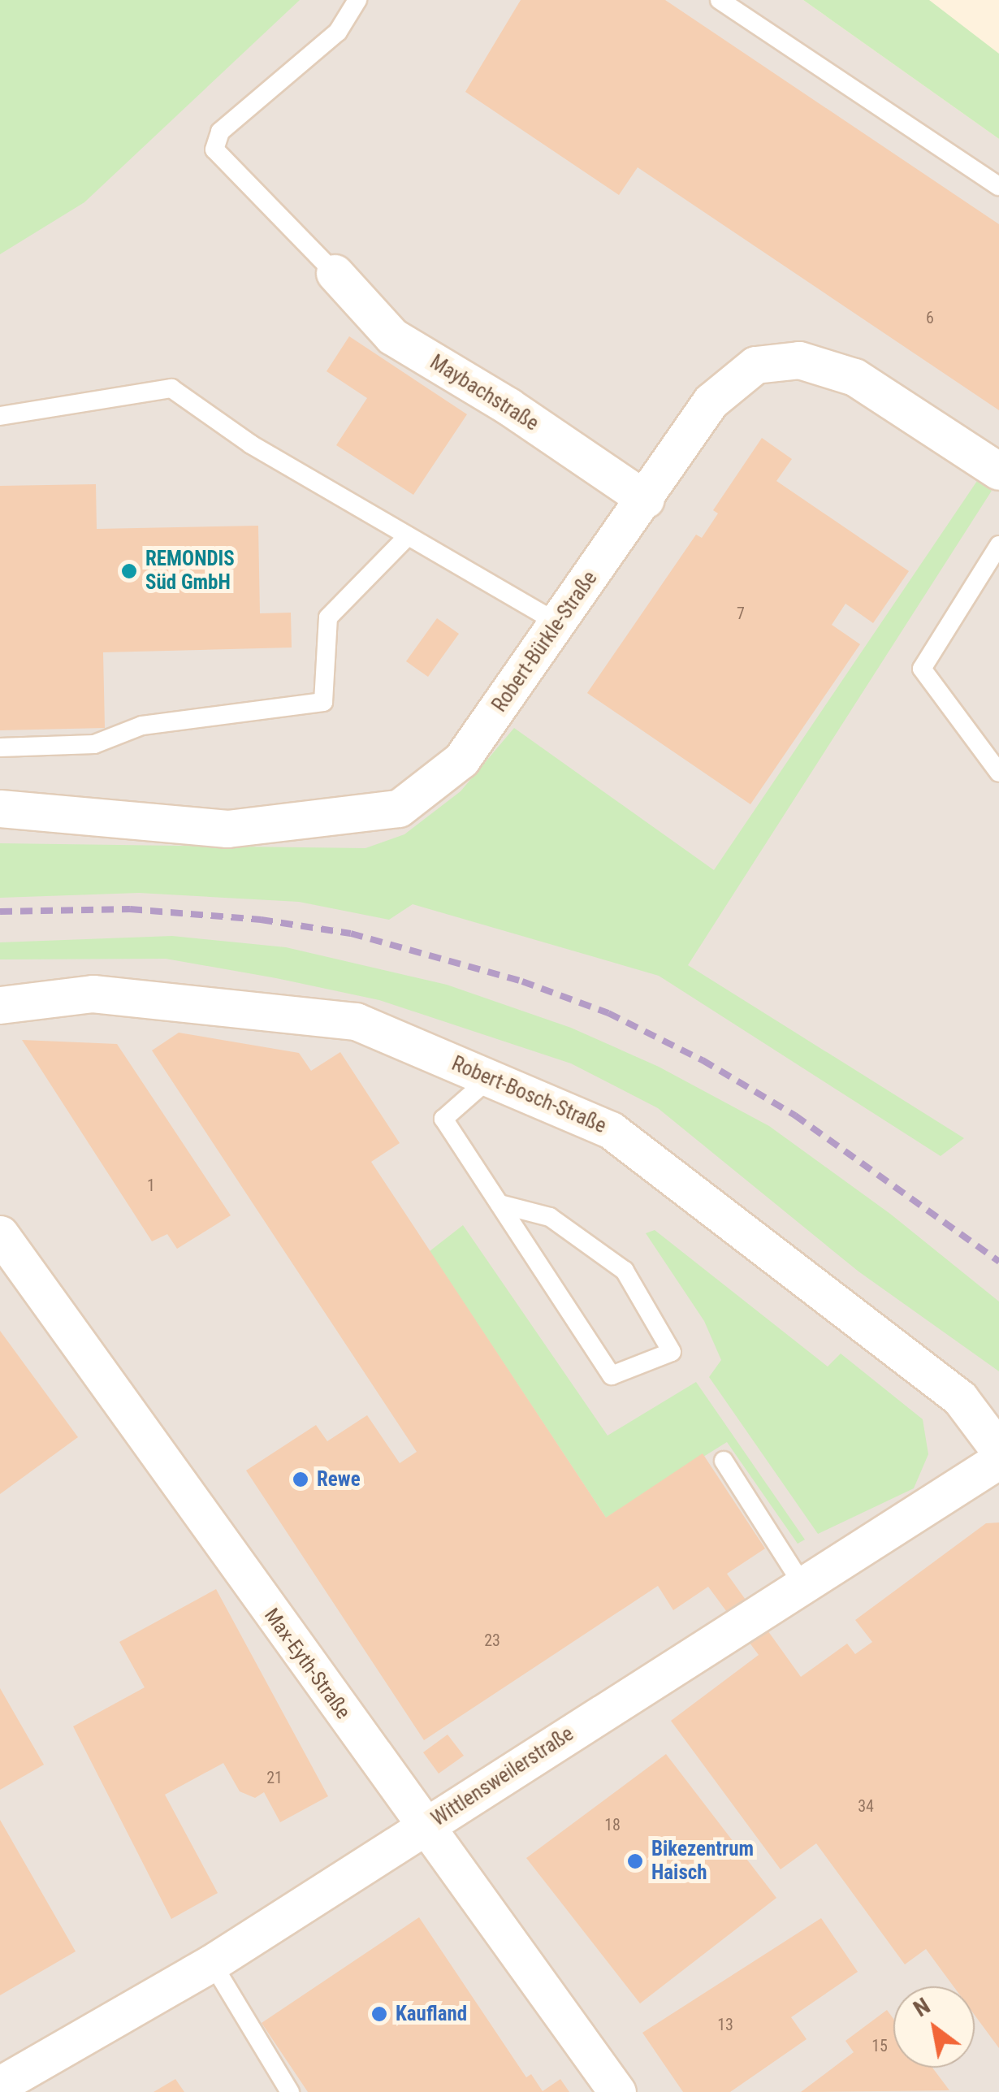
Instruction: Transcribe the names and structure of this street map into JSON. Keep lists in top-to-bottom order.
{
  "streets": {
    "street": [
      "Maybachstraße",
      "Robert-Bürkle-Straße",
      "Robert-Bosch-Straße",
      "Max-Eyth-Straße",
      "Wittlensweilerstraße"
    ]
  },
  "crossings": [
    ["Maybachstraße", "Robert-Bürkle-Straße"],
    ["Max-Eyth-Straße", "Wittlensweilerstraße"]
  ],
  "places": [
    "REMONDIS Süd GmbH",
    "Rewe",
    "Bikezentrum Haisch",
    "Kaufland"
  ],
  "house_numbers": [
    "6",
    "7",
    "1",
    "23",
    "21",
    "34",
    "18",
    "13",
    "15"
  ],
  "north": "top left"
}
